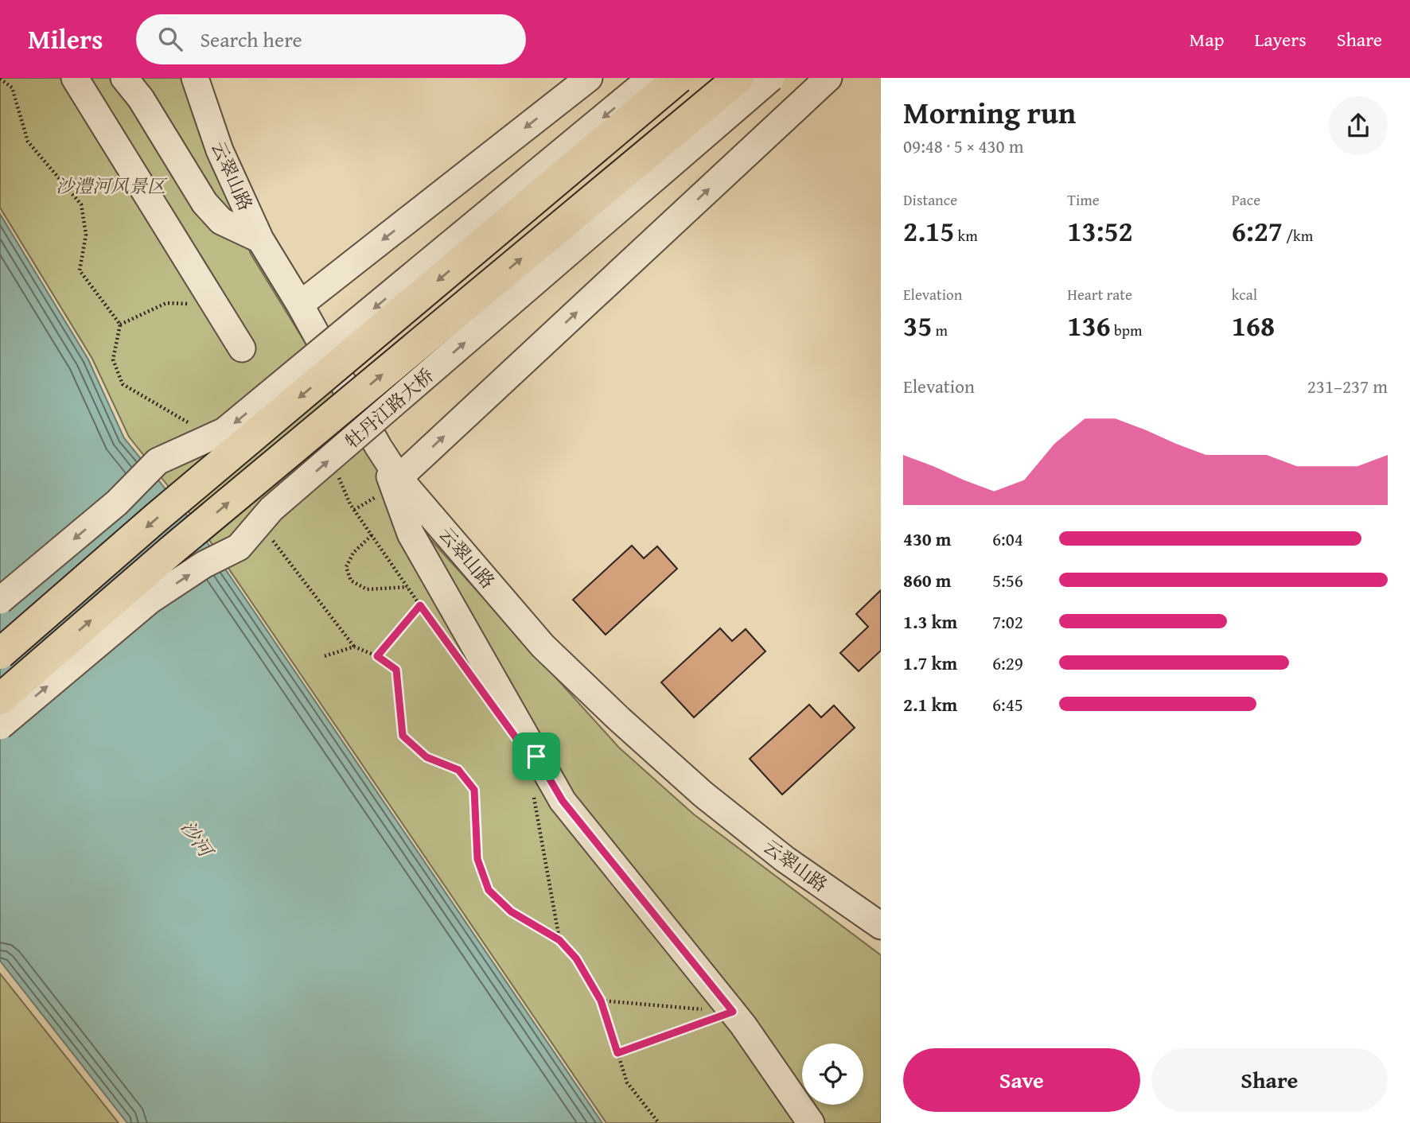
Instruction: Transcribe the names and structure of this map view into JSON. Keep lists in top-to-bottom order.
{
  "streets": {
    "main road": ["牡丹江路大桥"],
    "street": ["云翠山路"]
  },
  "water": ["沙河"],
  "parks": ["沙澧河风景区"],
  "page": {
    "header": "Milers",
    "search": "Search here",
    "nav": ["Map", "Layers", "Share"],
    "heading": ["Morning run", "09:48 · 5 × 430 m"],
    "stats": [
      ["Distance", "2.15 km"],
      ["Time", "13:52"],
      ["Pace", "6:27 /km"],
      ["Elevation", "35 m"],
      ["Heart rate", "136 bpm"],
      ["kcal", "168"]
    ],
    "chart": ["Elevation", "231–237 m"],
    "list": [
      {
        "name": "430 m",
        "note": "6:04"
      },
      {
        "name": "860 m",
        "note": "5:56"
      },
      {
        "name": "1.3 km",
        "note": "7:02"
      },
      {
        "name": "1.7 km",
        "note": "6:29"
      },
      {
        "name": "2.1 km",
        "note": "6:45"
      }
    ],
    "buttons": ["Save", "Share"]
  }
}
